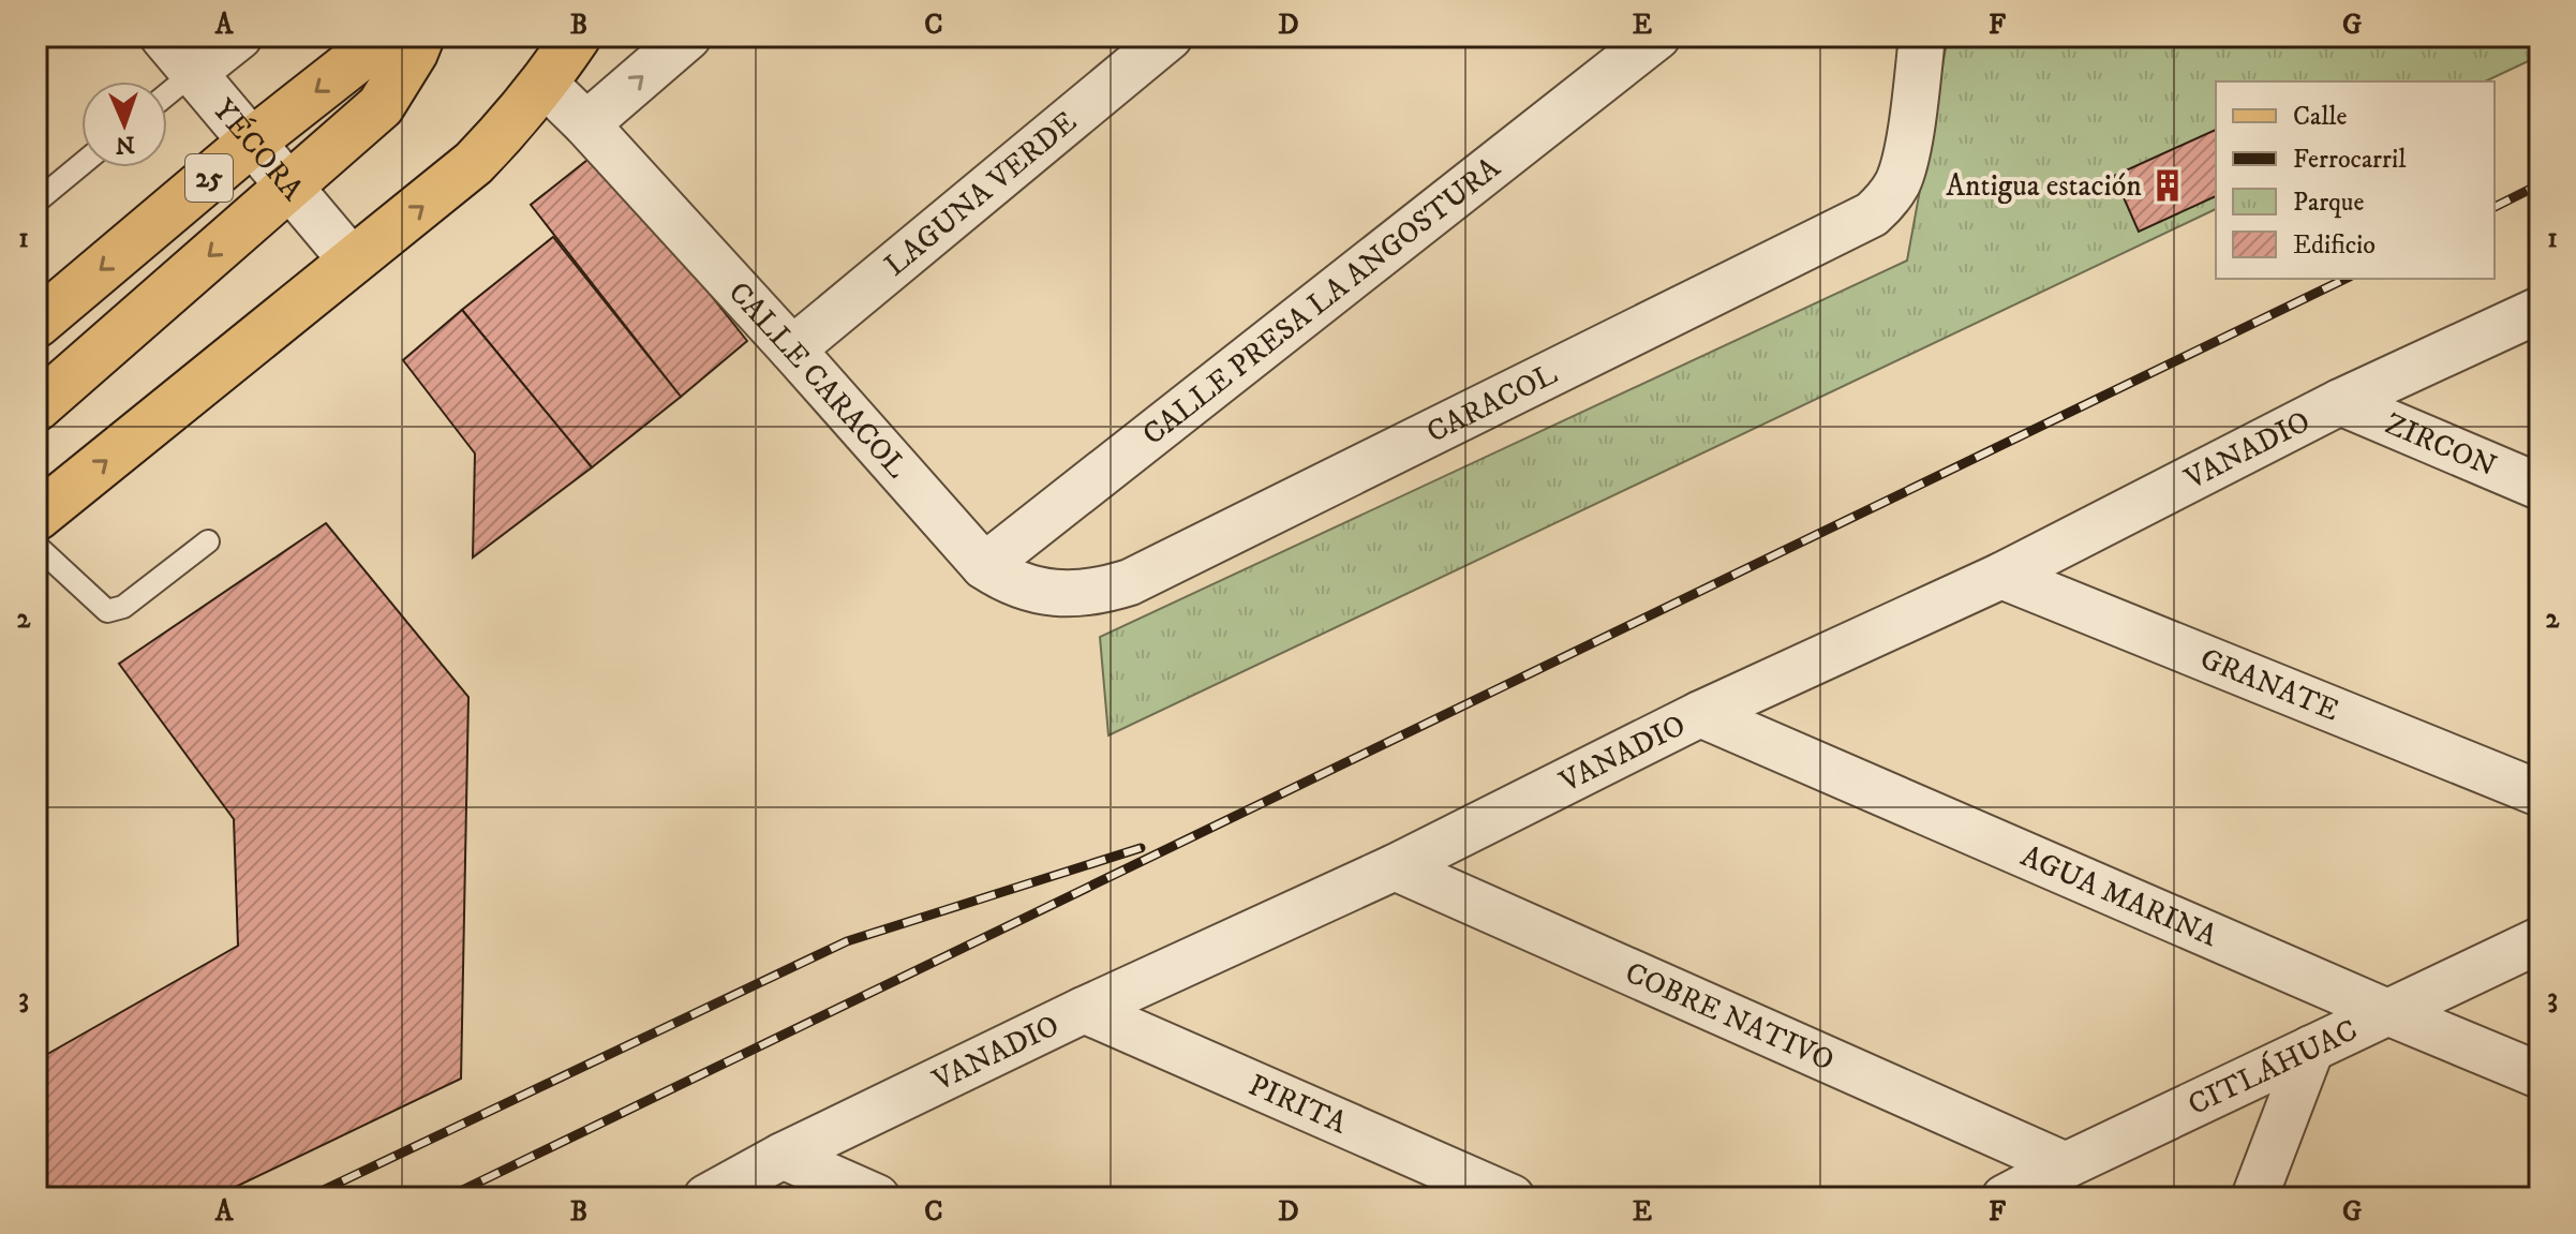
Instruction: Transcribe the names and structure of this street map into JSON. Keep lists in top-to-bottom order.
{
  "streets": {
    "main road": ["25"],
    "street": [
      "YÉCORA",
      "LAGUNA VERDE",
      "CALLE PRESA LA ANGOSTURA",
      "CALLE CARACOL",
      "CARACOL",
      "ZIRCON",
      "VANADIO",
      "GRANATE",
      "AGUA MARINA",
      "COBRE NATIVO",
      "CITLÁHUAC",
      "PIRITA"
    ]
  },
  "crossings": [
    ["YÉCORA", "25"],
    ["LAGUNA VERDE", "CALLE CARACOL"],
    ["CALLE PRESA LA ANGOSTURA", "CALLE CARACOL"],
    ["CALLE CARACOL", "CARACOL"],
    ["ZIRCON", "VANADIO"],
    ["VANADIO", "GRANATE"],
    ["VANADIO", "AGUA MARINA"],
    ["VANADIO", "COBRE NATIVO"],
    ["VANADIO", "PIRITA"],
    ["AGUA MARINA", "CITLÁHUAC"],
    ["COBRE NATIVO", "CITLÁHUAC"]
  ],
  "places": {
    "building": ["Antigua estación"]
  },
  "legend": [
    "Calle",
    "Ferrocarril",
    "Parque",
    "Edificio"
  ],
  "north": "bottom",
  "grid": {
    "columns": [
      "A",
      "B",
      "C",
      "D",
      "E",
      "F",
      "G"
    ],
    "rows": ["1", "2", "3"]
  }
}
